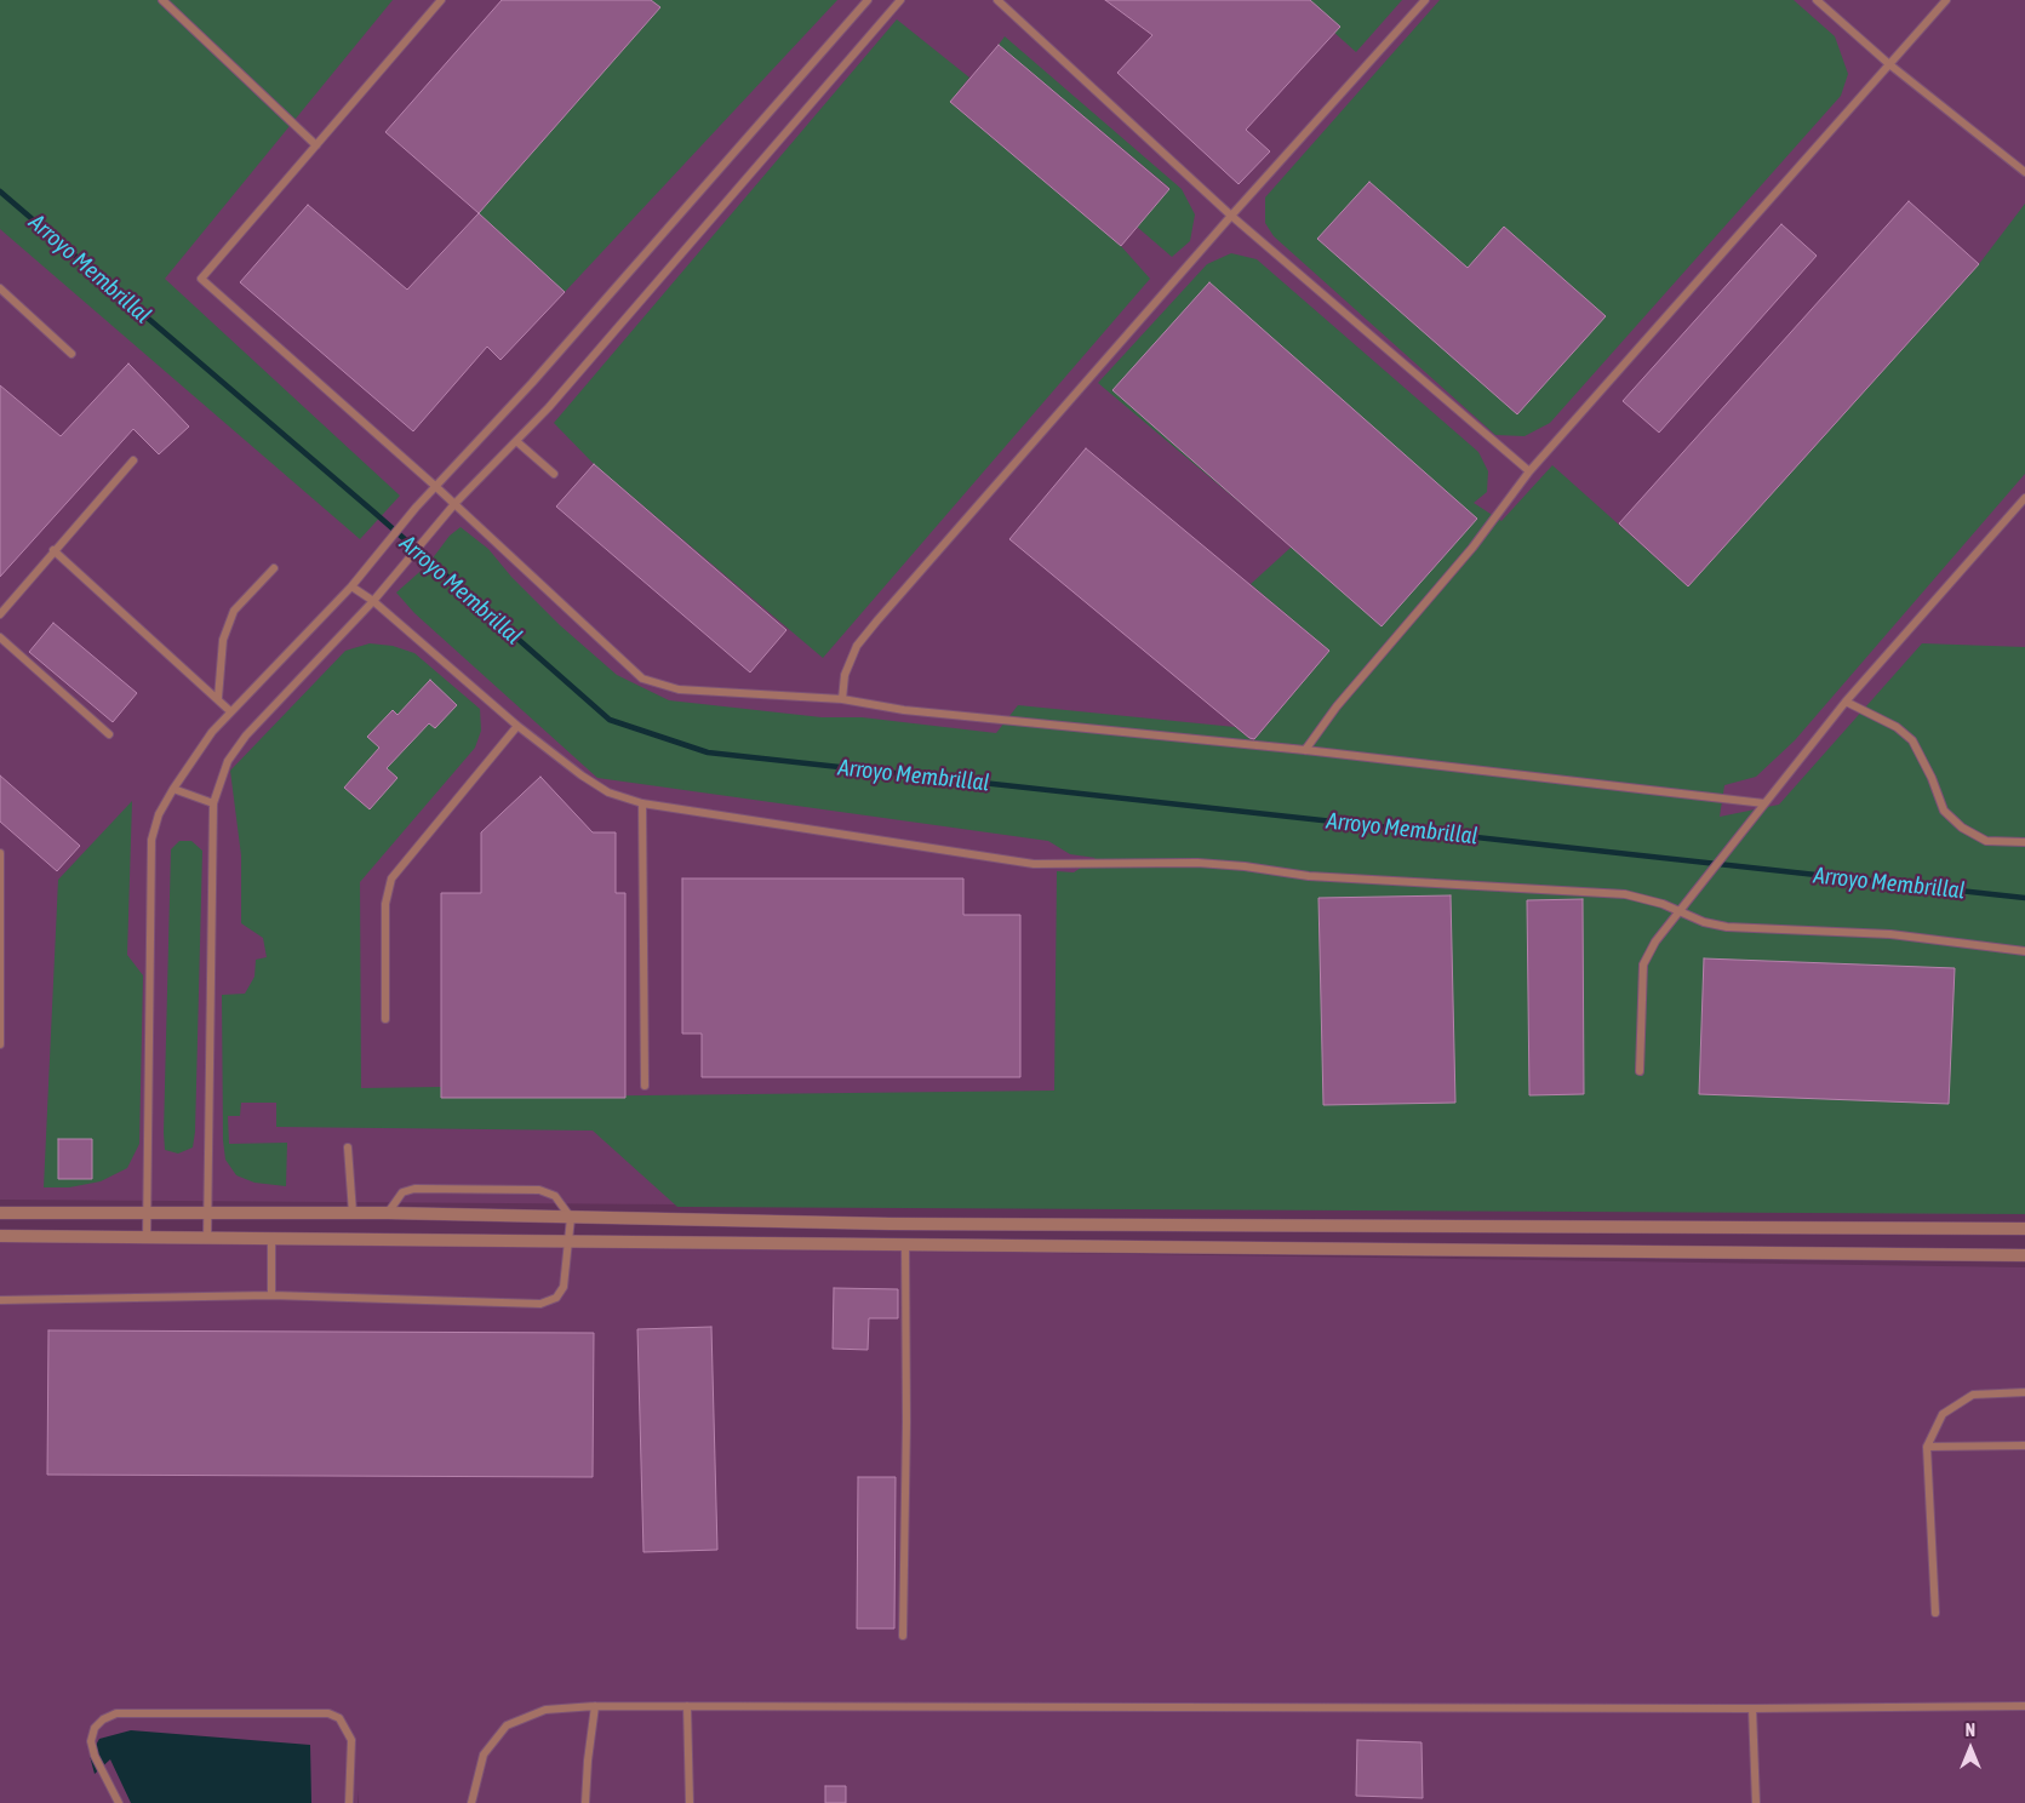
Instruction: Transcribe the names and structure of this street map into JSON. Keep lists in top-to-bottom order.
{
  "water": ["Arroyo Membrillal"],
  "north": "top"
}
